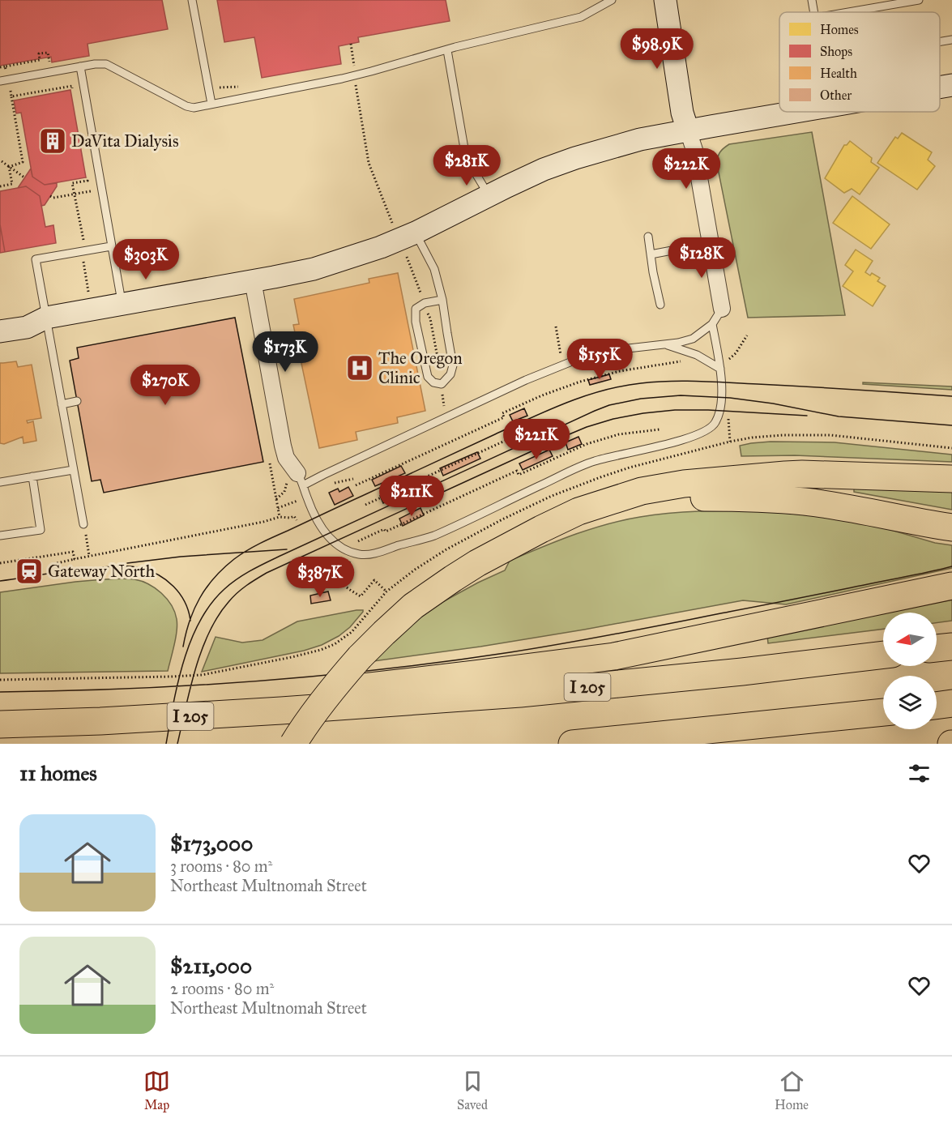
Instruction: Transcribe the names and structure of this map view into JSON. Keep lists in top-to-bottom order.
{
  "streets": {
    "highway": ["I 205"]
  },
  "places": {
    "building": ["DaVita Dialysis"],
    "hospital": ["The Oregon Clinic"],
    "station": ["Gateway North"]
  },
  "legend": [
    "Homes",
    "Shops",
    "Health",
    "Other"
  ],
  "north": "left",
  "page": {
    "price": [
      "$98.9K",
      "$281K",
      "$222K",
      "$128K",
      "$303K",
      "$173K",
      "$155K",
      "$270K",
      "$221K",
      "$211K",
      "$387K"
    ],
    "heading": "11 homes",
    "list": [
      {
        "name": "$173,000",
        "note": "3 rooms · 80 m² · Northeast Multnomah Street"
      },
      {
        "name": "$211,000",
        "note": "2 rooms · 80 m² · Northeast Multnomah Street"
      }
    ],
    "tabs": ["Map", "Saved", "Home"]
  }
}
